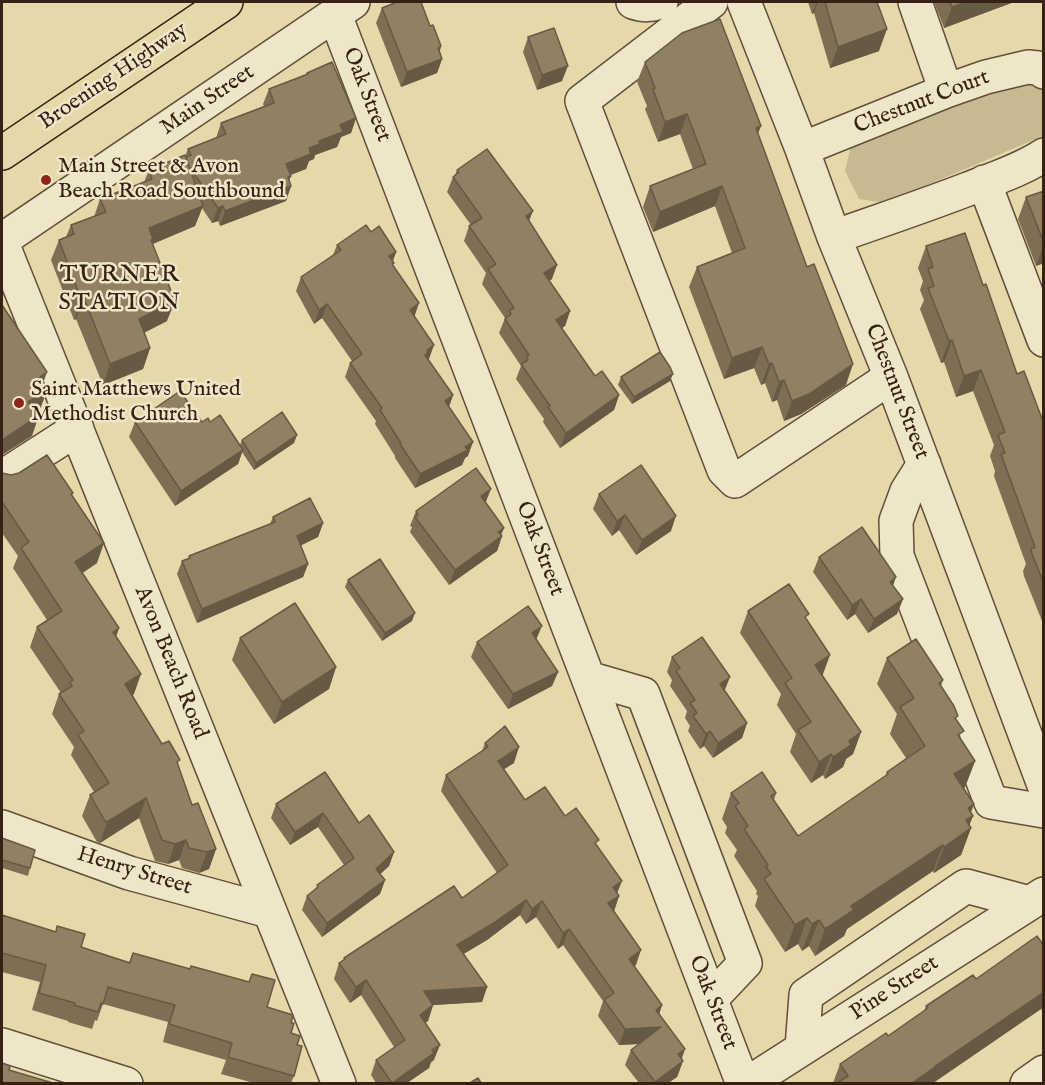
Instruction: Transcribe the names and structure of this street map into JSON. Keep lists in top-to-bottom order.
{
  "streets": {
    "main road": ["Broening Highway"],
    "street": [
      "Oak Street",
      "Main Street",
      "Chestnut Court",
      "Chestnut Street",
      "Avon Beach Road",
      "Henry Street",
      "Pine Street"
    ]
  },
  "crossings": [
    ["Oak Street", "Main Street"],
    ["Oak Street", "Pine Street"],
    ["Main Street", "Avon Beach Road"],
    ["Chestnut Court", "Chestnut Street"],
    ["Avon Beach Road", "Henry Street"]
  ],
  "districts": ["TURNER STATION"],
  "places": ["Main Street & Avon Beach Road Southbound", "Saint Matthews United Methodist Church"]
}
